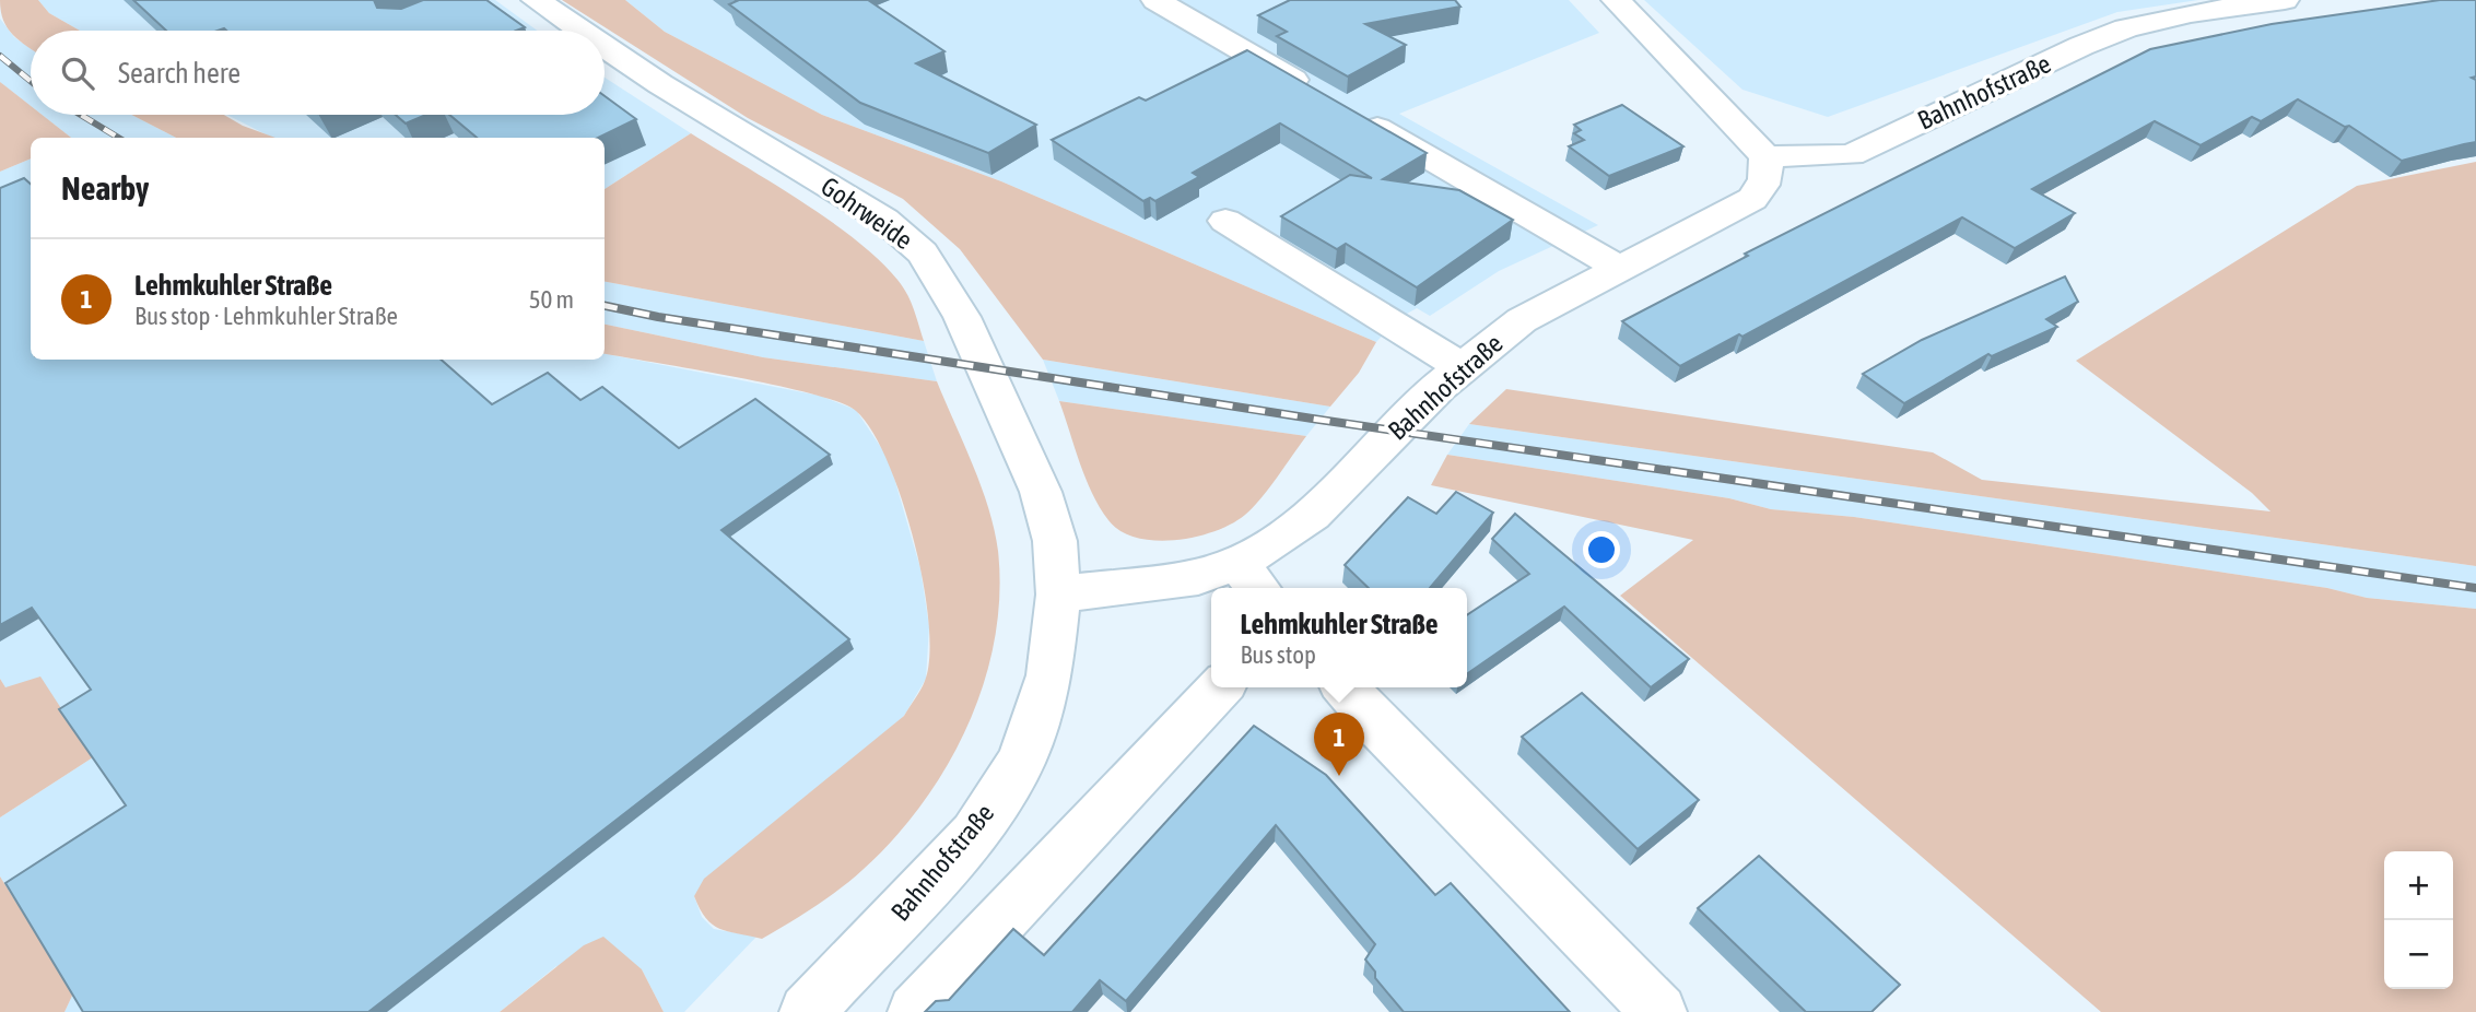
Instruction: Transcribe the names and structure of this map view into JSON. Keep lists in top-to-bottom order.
{
  "streets": {
    "street": ["Bahnhofstraße", "Gohrweide"]
  },
  "crossings": [
    ["Bahnhofstraße", "Gohrweide"]
  ],
  "page": {
    "search": "Search here",
    "heading": "Nearby",
    "list": [
      {
        "mark": "1",
        "name": "Lehmkuhler Straße",
        "note": "Bus stop · Lehmkuhler Straße",
        "value": "50 m"
      }
    ],
    "popup": ["Lehmkuhler Straße", "Bus stop"],
    "pins": "1",
    "map_buttons": ["+", "−"]
  }
}
